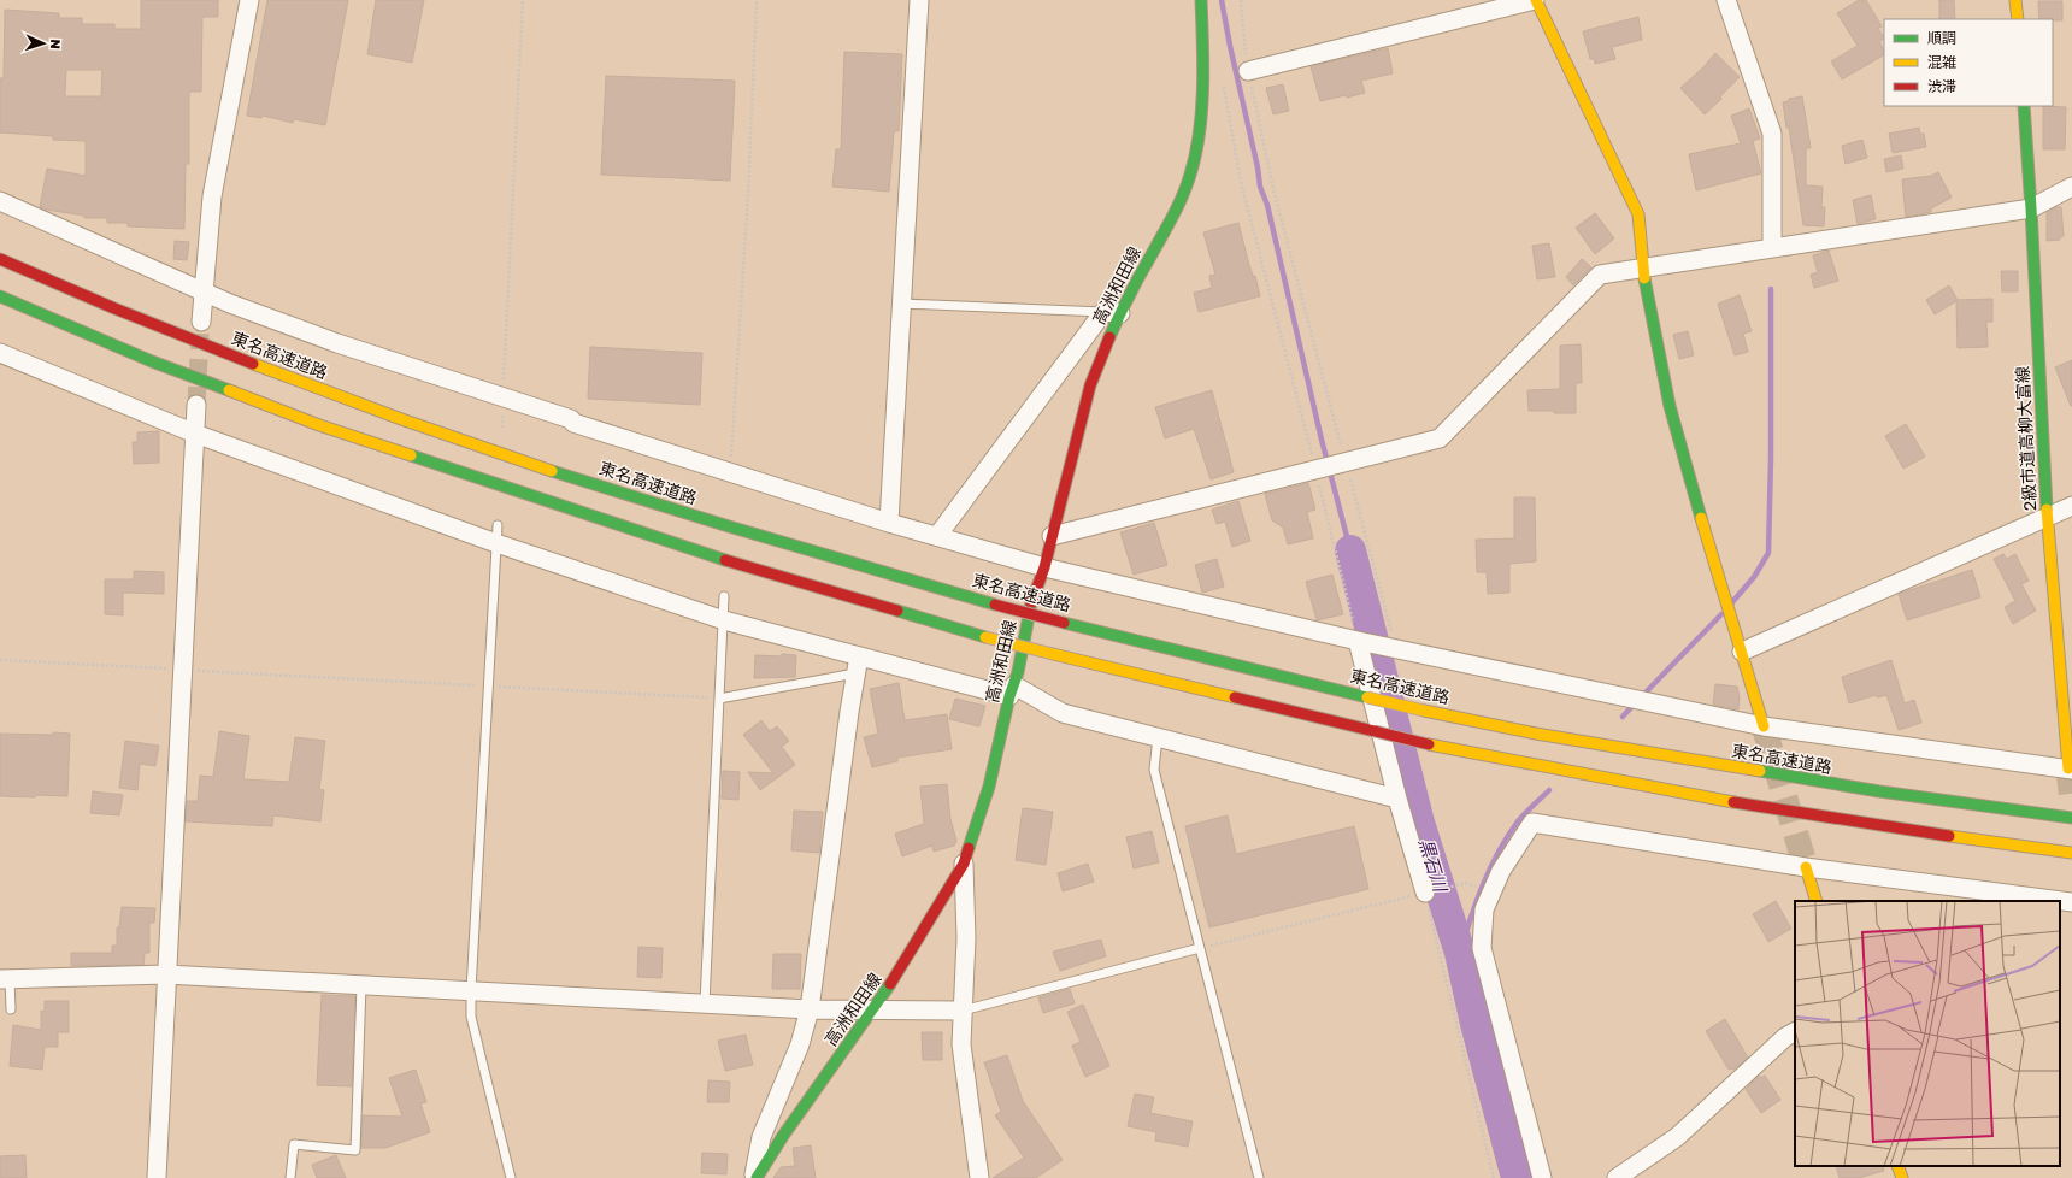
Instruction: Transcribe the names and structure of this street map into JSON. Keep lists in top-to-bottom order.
{
  "streets": {
    "main road": ["高洲和田線", "東名高速道路", "2級市道高柳大富線"]
  },
  "water": ["黒石川"],
  "legend": ["順調", "混雑", "渋滞"],
  "north": "right"
}
